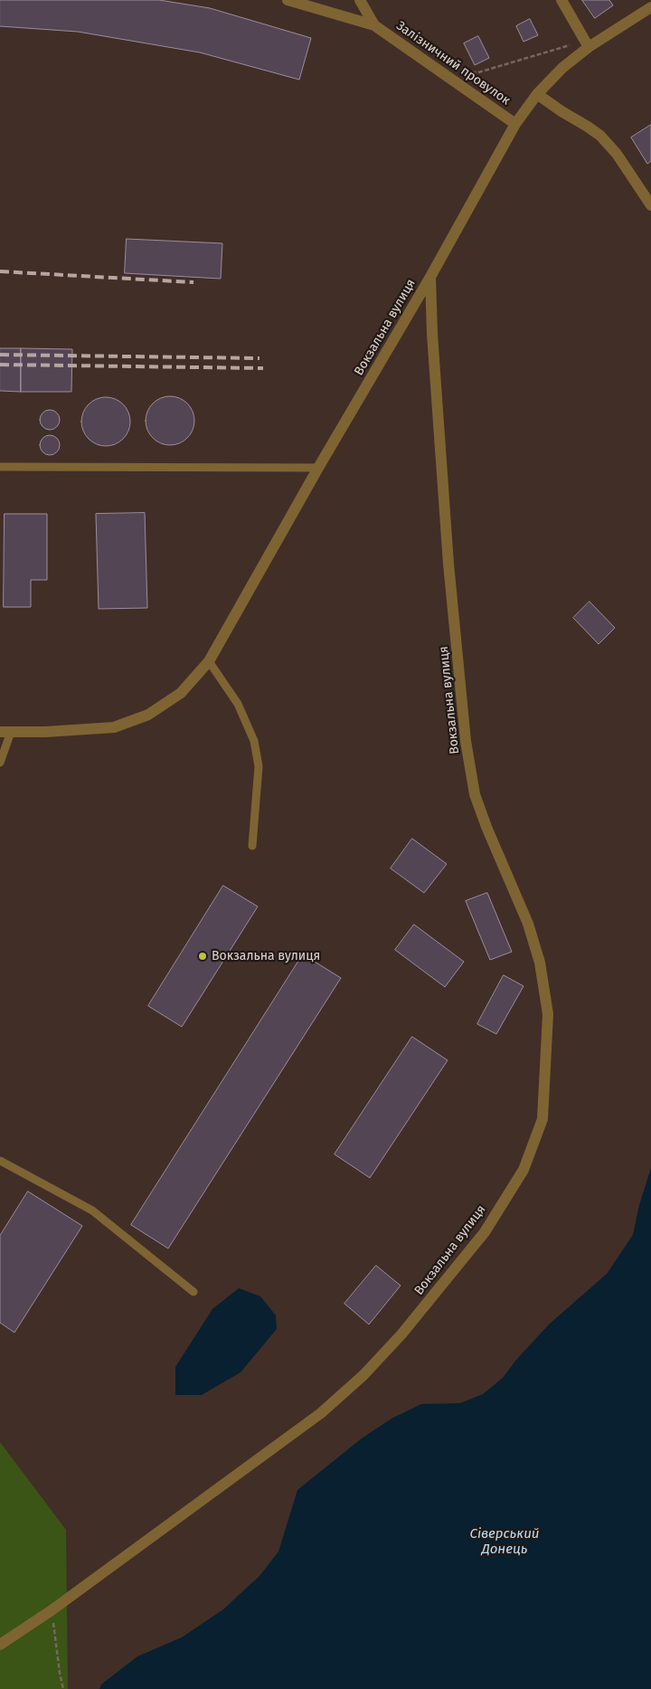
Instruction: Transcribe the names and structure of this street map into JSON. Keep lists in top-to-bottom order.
{
  "streets": {
    "street": ["Залізничний провулок", "Вокзальна вулиця"]
  },
  "crossings": [
    ["Залізничний провулок", "Вокзальна вулиця"]
  ],
  "water": ["Сіверський Донець"],
  "places": ["Вокзальна вулиця"]
}
